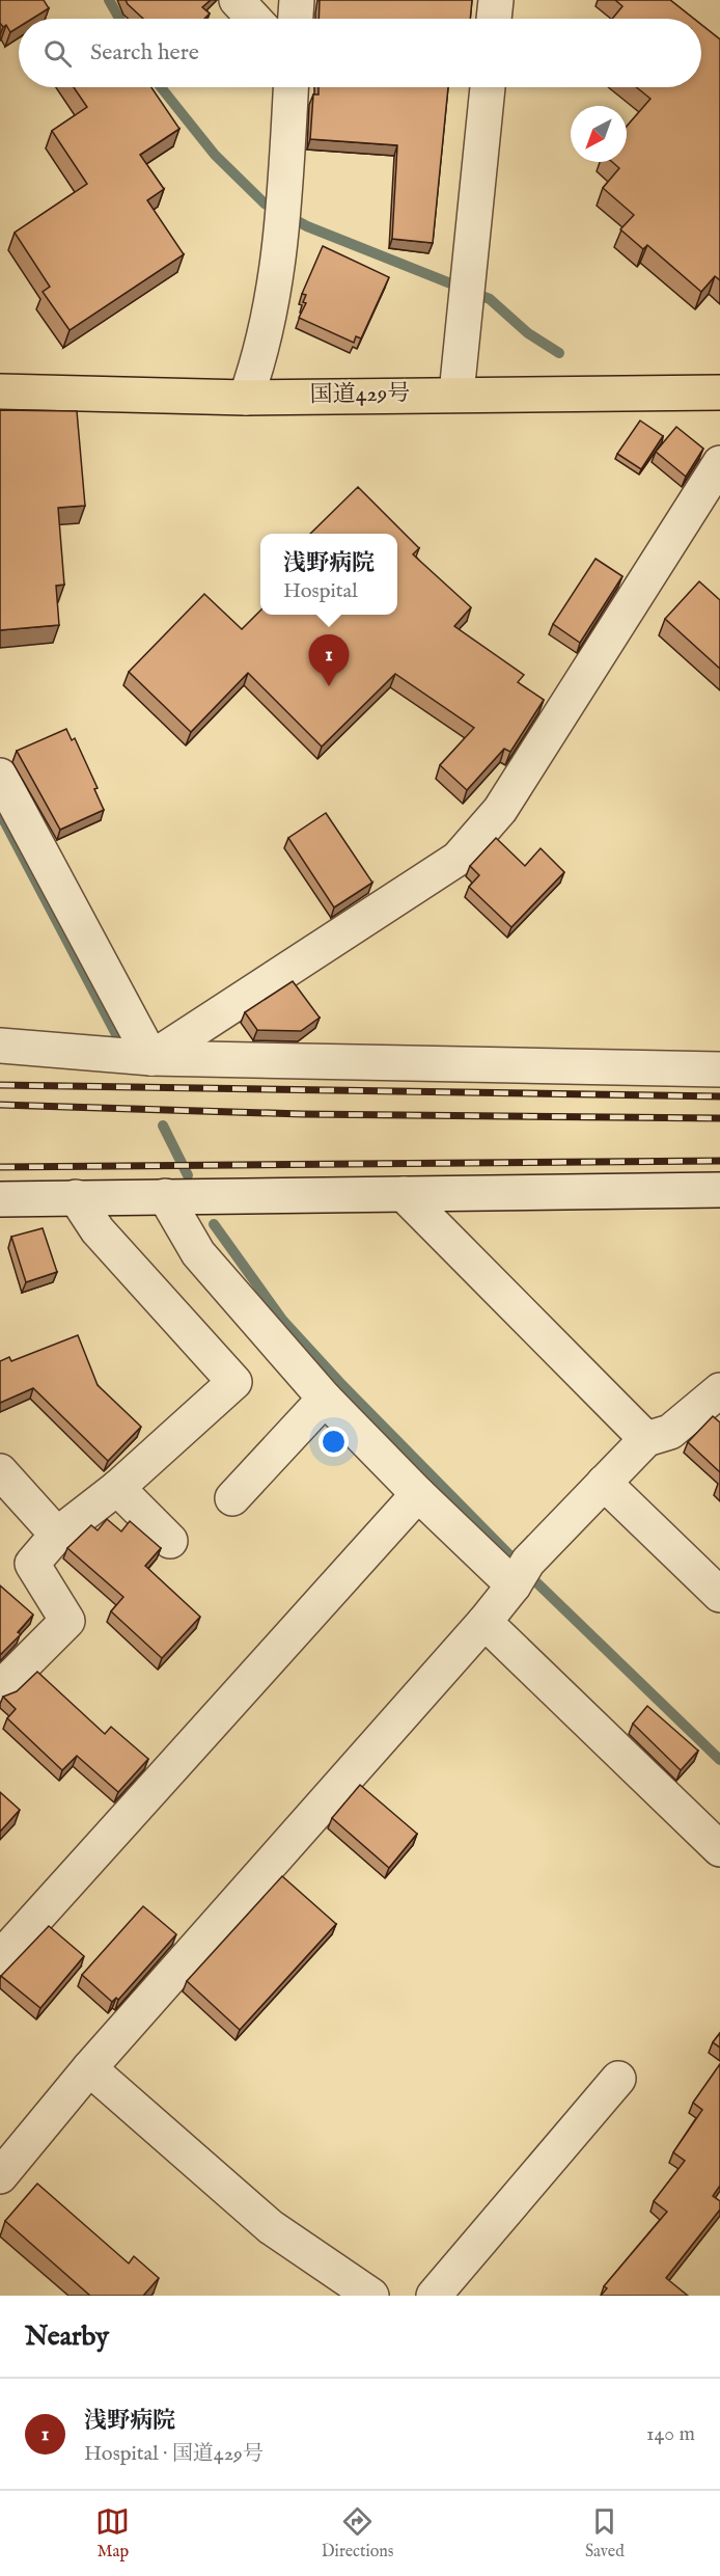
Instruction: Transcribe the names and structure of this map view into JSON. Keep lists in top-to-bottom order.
{
  "streets": {
    "highway": ["国道429号"]
  },
  "north": "bottom left",
  "page": {
    "search": "Search here",
    "popup": ["浅野病院", "Hospital"],
    "pins": "1",
    "heading": "Nearby",
    "list": [
      {
        "mark": "1",
        "name": "浅野病院",
        "note": "Hospital · 国道429号",
        "value": "140 m"
      }
    ],
    "nav": ["Map", "Directions", "Saved"]
  }
}
